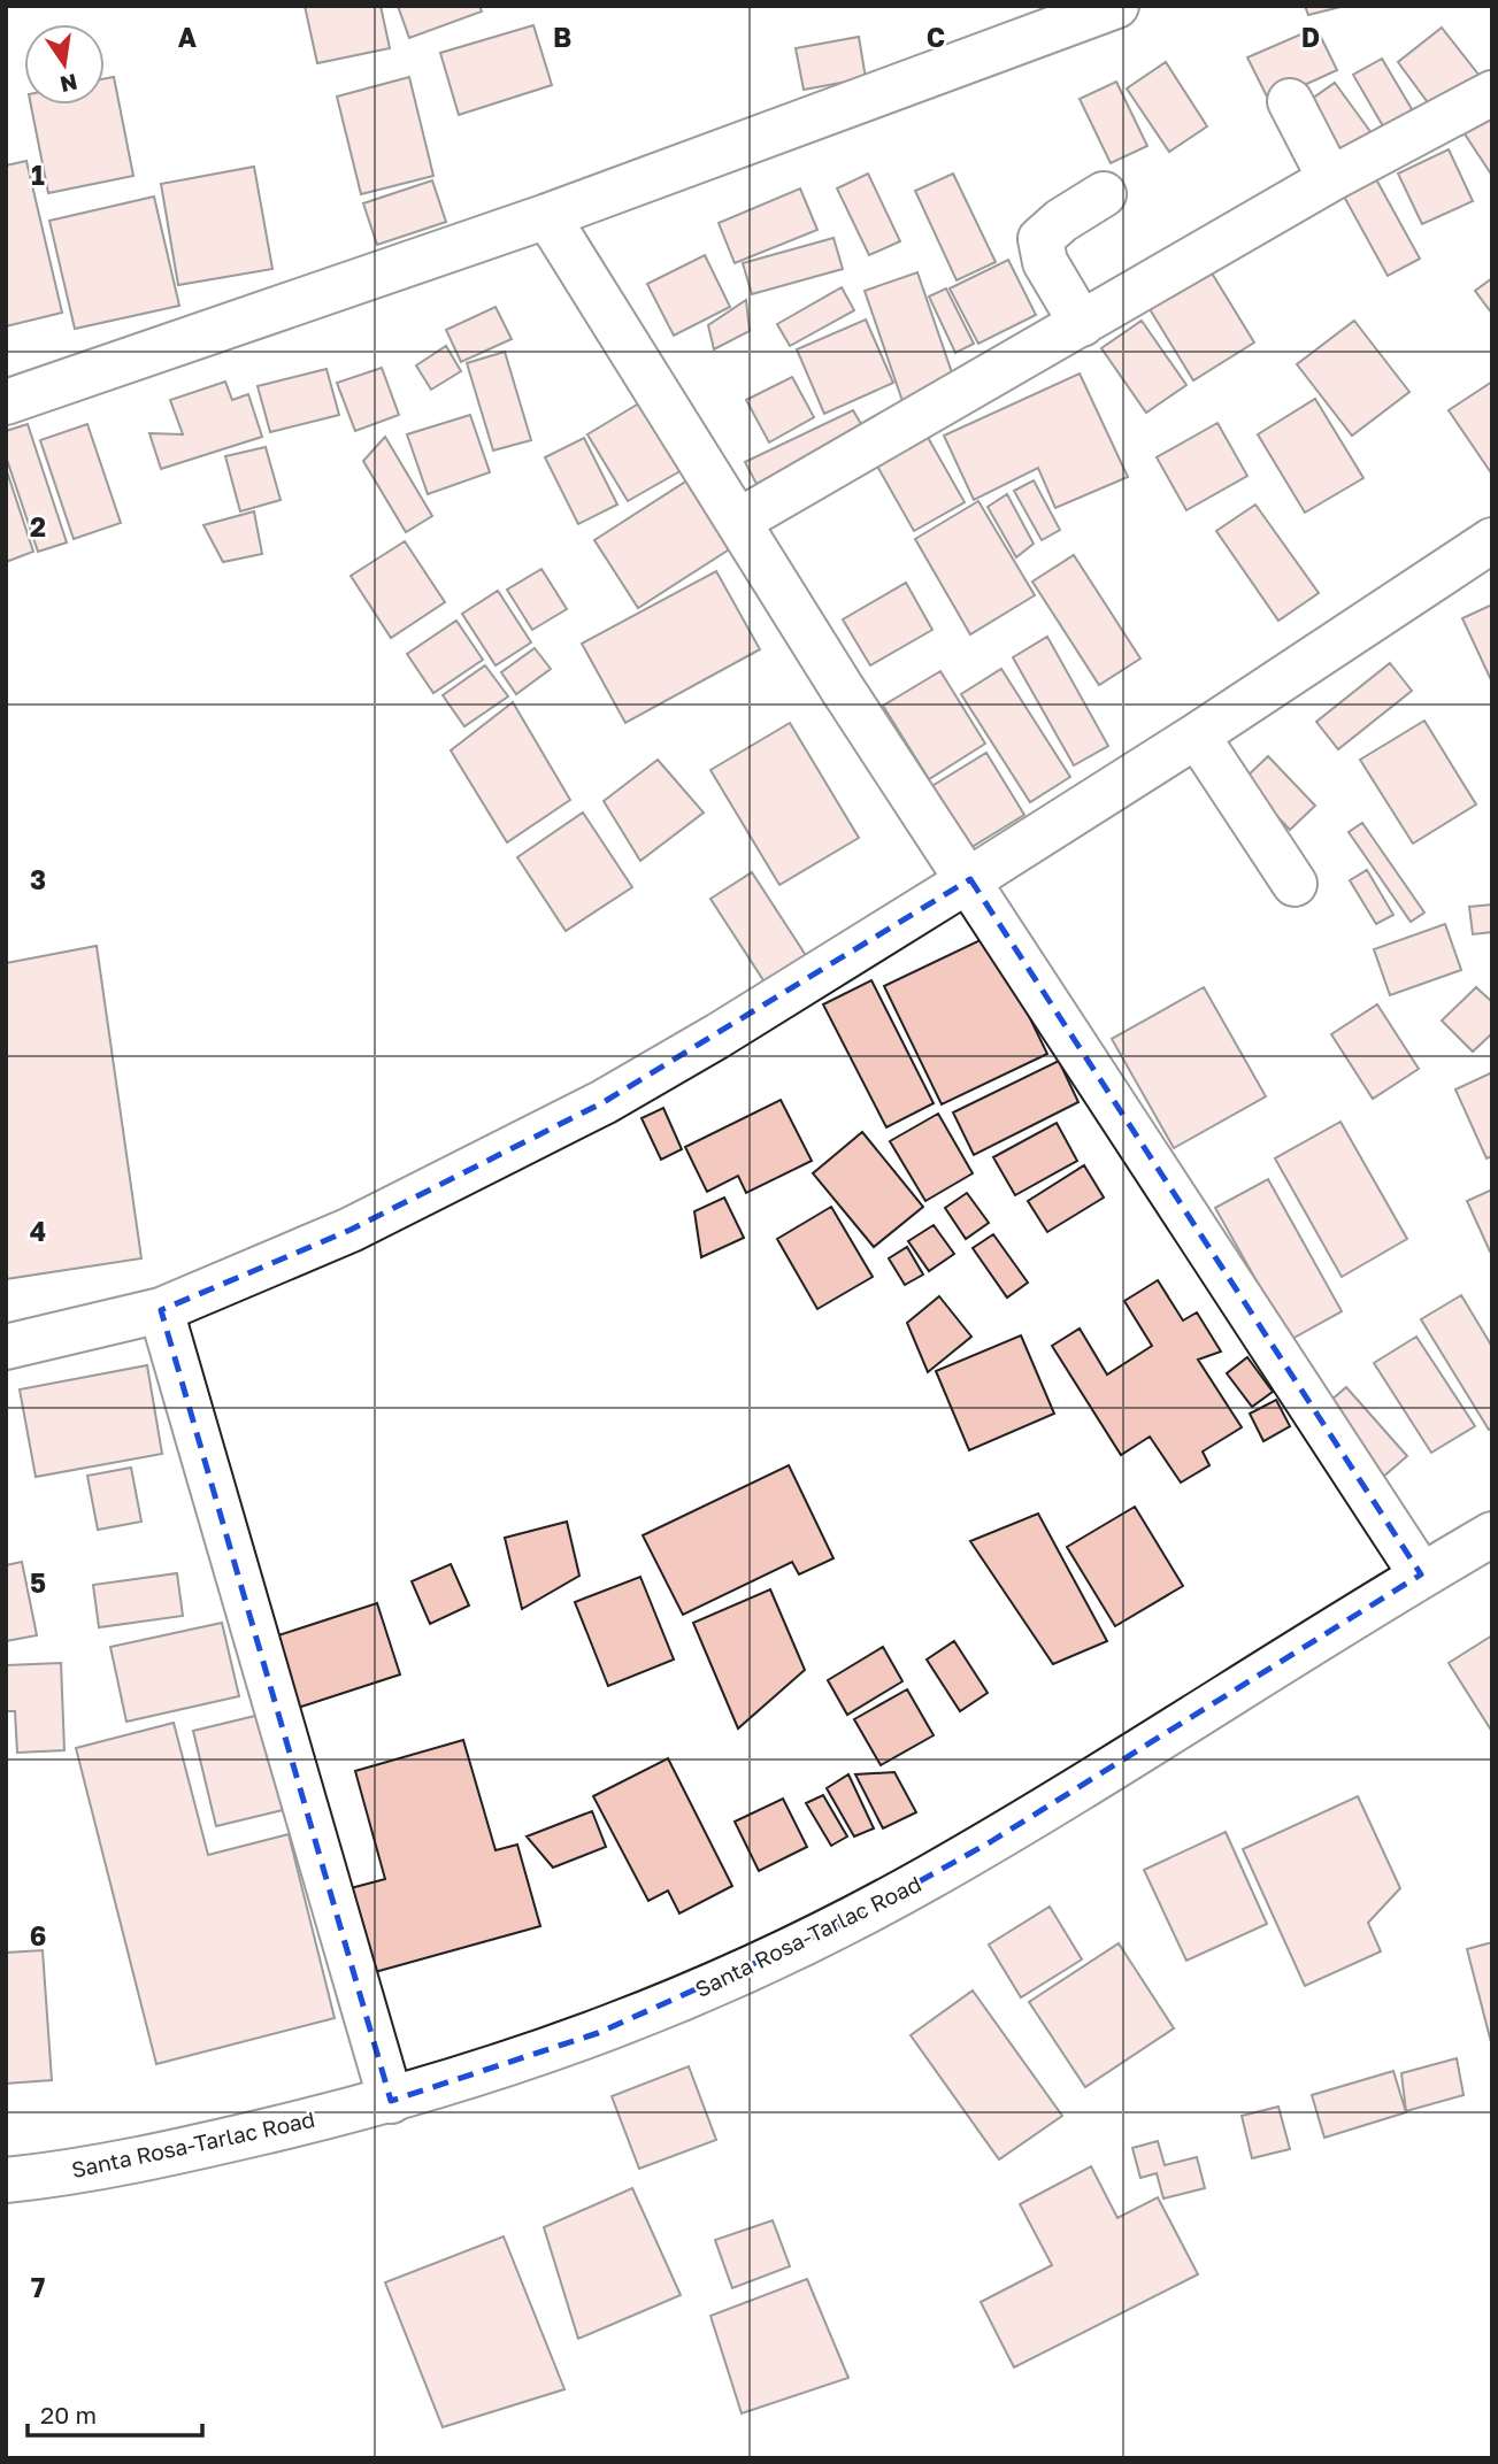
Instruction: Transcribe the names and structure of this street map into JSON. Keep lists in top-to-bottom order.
{
  "streets": {
    "main road": ["Santa Rosa-Tarlac Road"]
  },
  "scale_bar": "20 m",
  "north": "bottom",
  "grid": {
    "columns": [
      "A",
      "B",
      "C",
      "D"
    ],
    "rows": [
      "1",
      "2",
      "3",
      "4",
      "5",
      "6",
      "7"
    ]
  }
}
